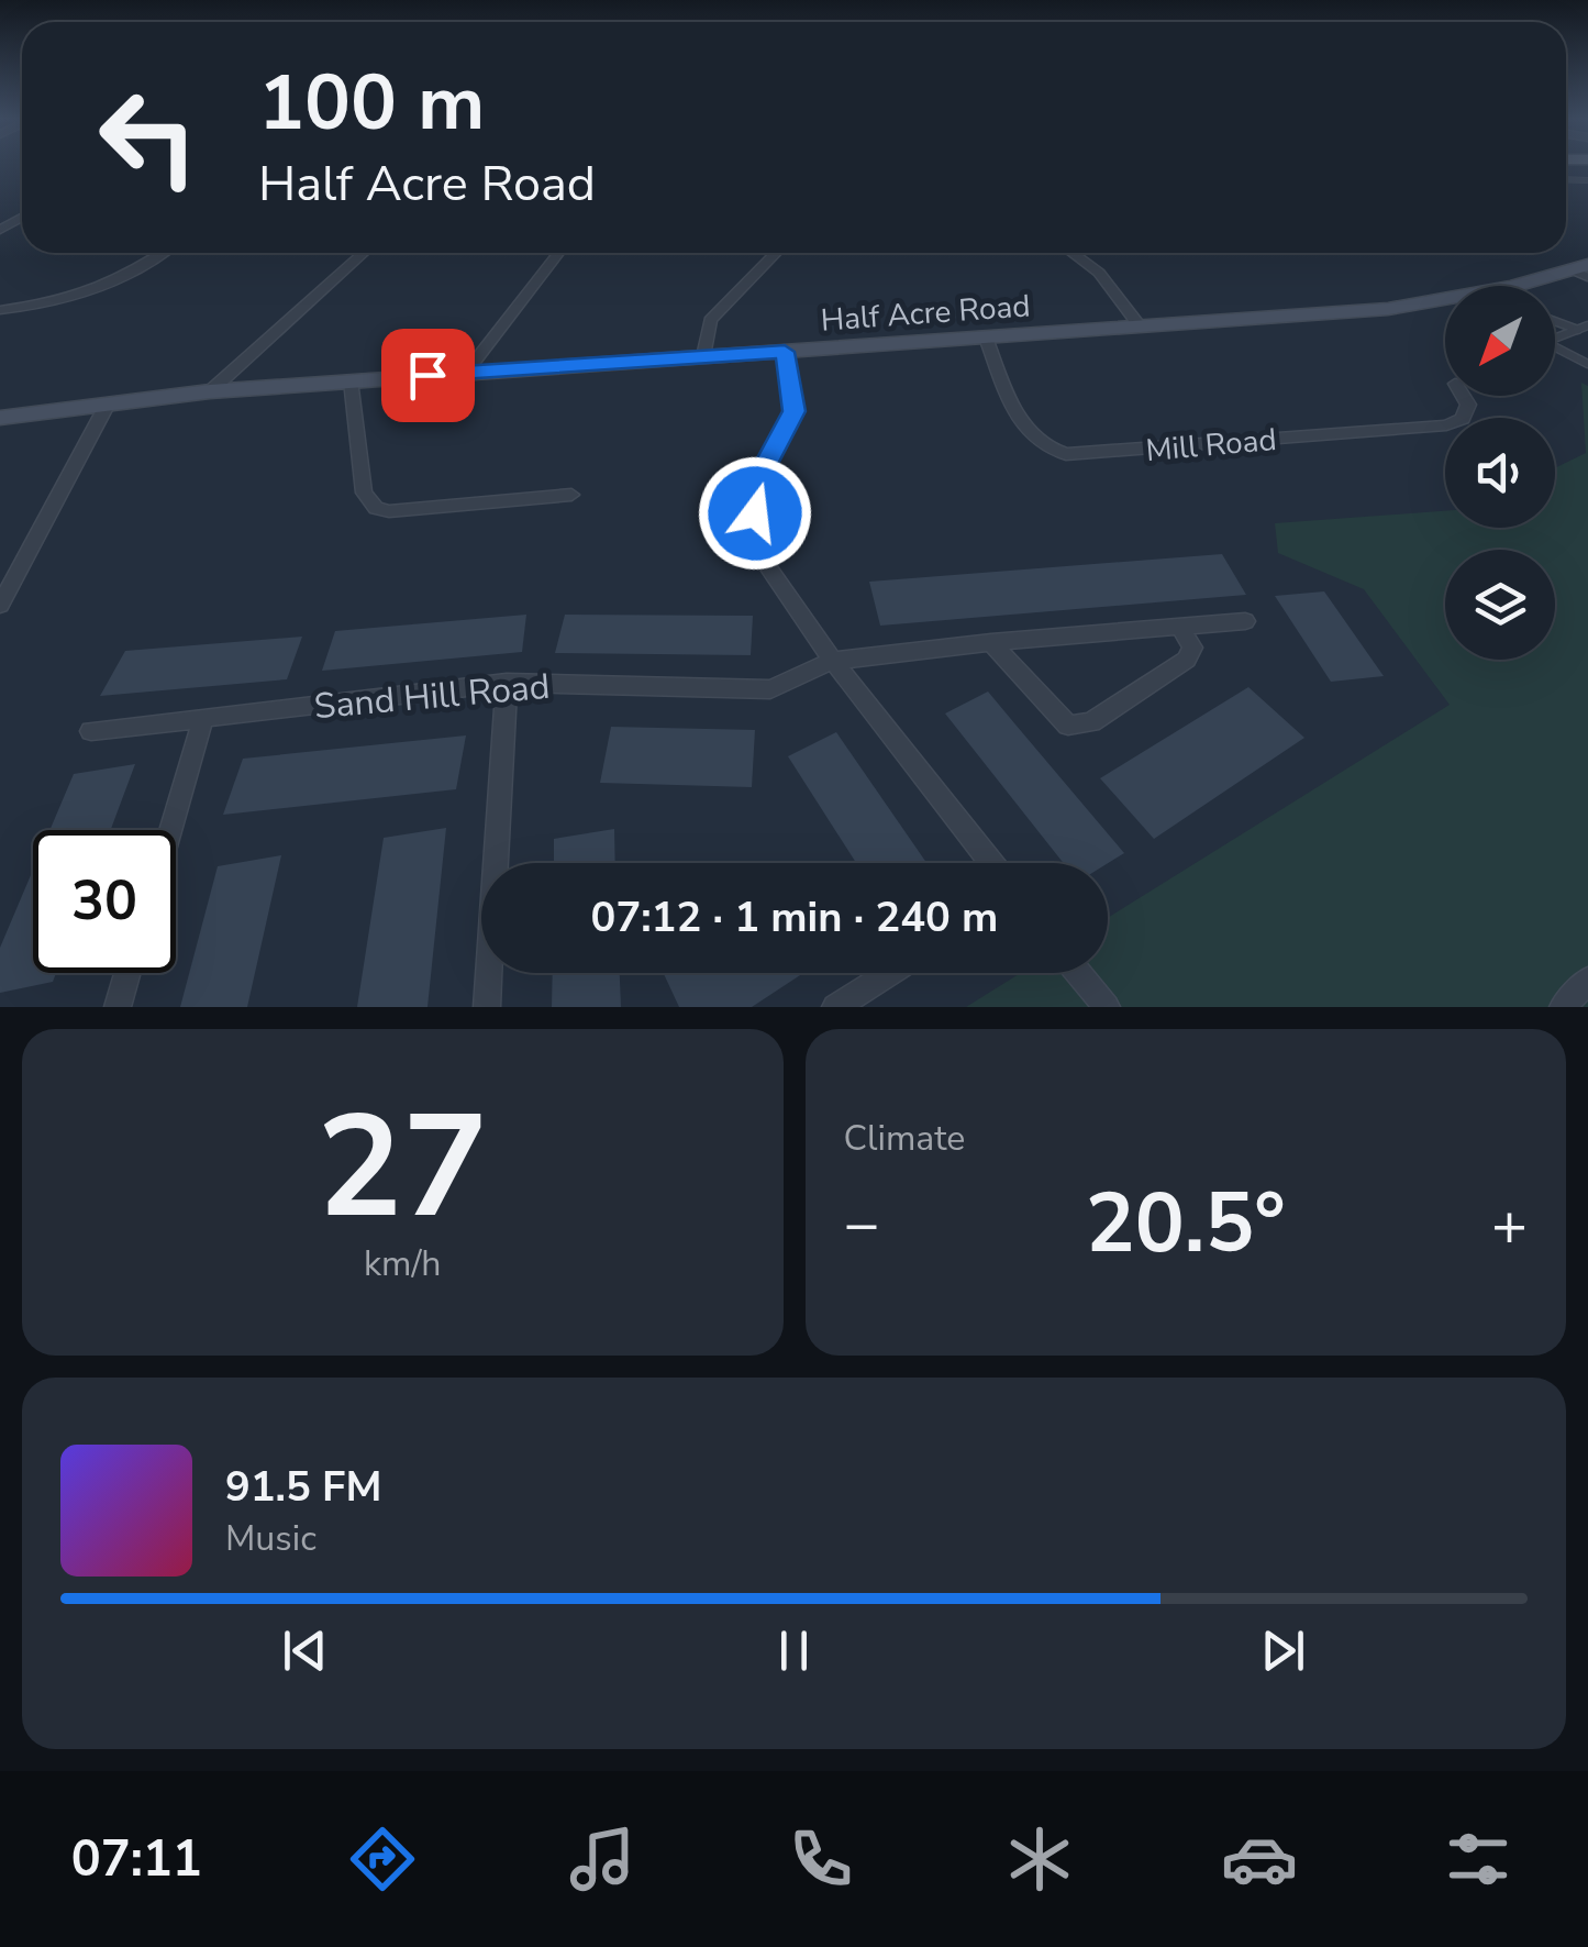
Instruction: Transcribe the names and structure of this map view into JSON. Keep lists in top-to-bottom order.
{
  "streets": {
    "street": ["Half Acre Road", "Mill Road", "Sand Hill Road"]
  },
  "crossings": [
    ["Half Acre Road", "Mill Road"]
  ],
  "north": "bottom left",
  "page": {
    "turn": ["100 m", "Half Acre Road"],
    "limit": "30",
    "trip": "07:12 · 1 min · 240 m",
    "tile": [
      ["27", "km/h"],
      "Climate"
    ],
    "heat": ["−", "20.5°", "+"],
    "song": ["91.5 FM", "Music"],
    "tabs": "07:11"
  }
}
